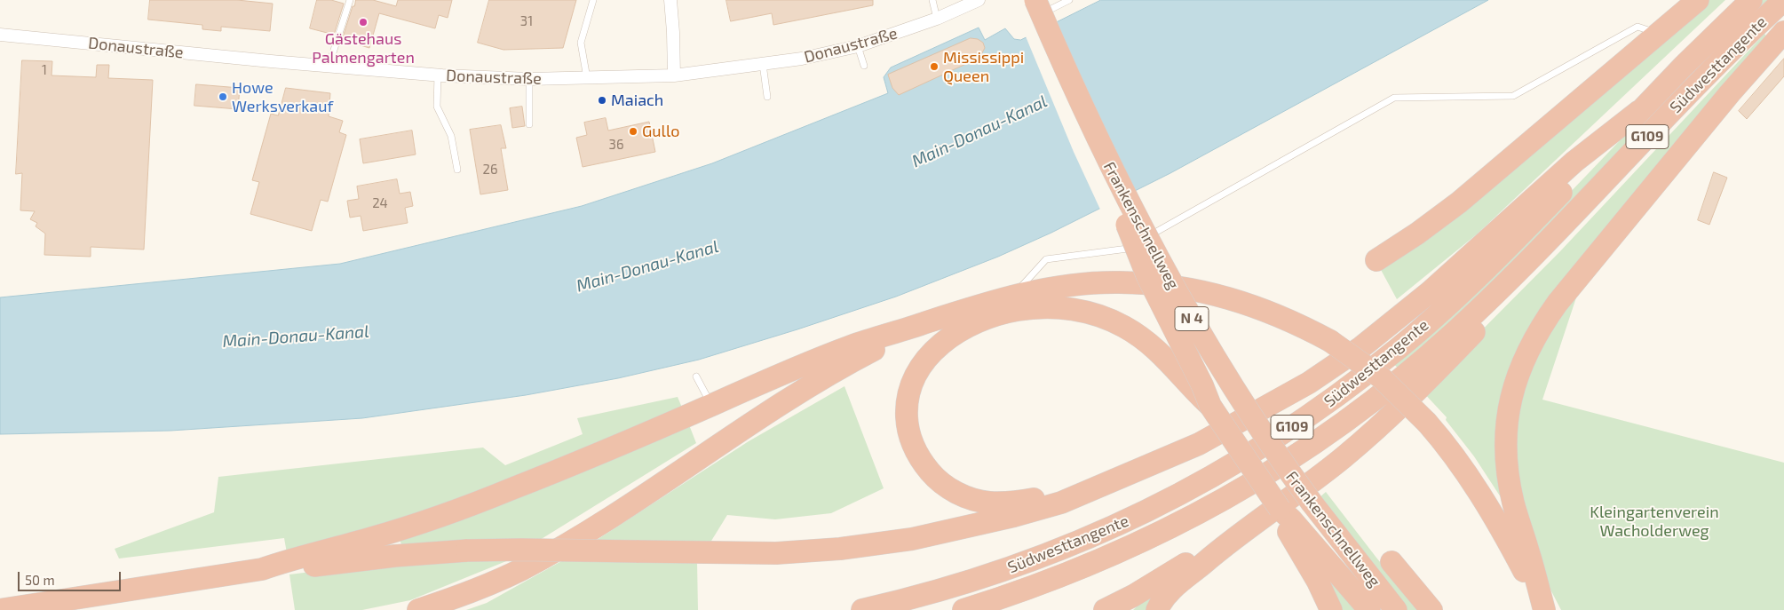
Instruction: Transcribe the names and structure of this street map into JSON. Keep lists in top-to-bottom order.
{
  "streets": {
    "highway": [
      "Südwesttangente",
      "G109",
      "Frankenschnellweg",
      "N 4"
    ],
    "street": ["Donaustraße"]
  },
  "water": ["Main-Donau-Kanal"],
  "parks": ["Kleingartenverein Wacholderweg"],
  "places": [
    "Gästehaus Palmengarten",
    "Mississippi Queen",
    "Howe Werksverkauf",
    "Maiach",
    "Gullo"
  ],
  "house_numbers": [
    "31",
    "1",
    "36",
    "26",
    "24"
  ],
  "scale_bar": "50 m"
}
